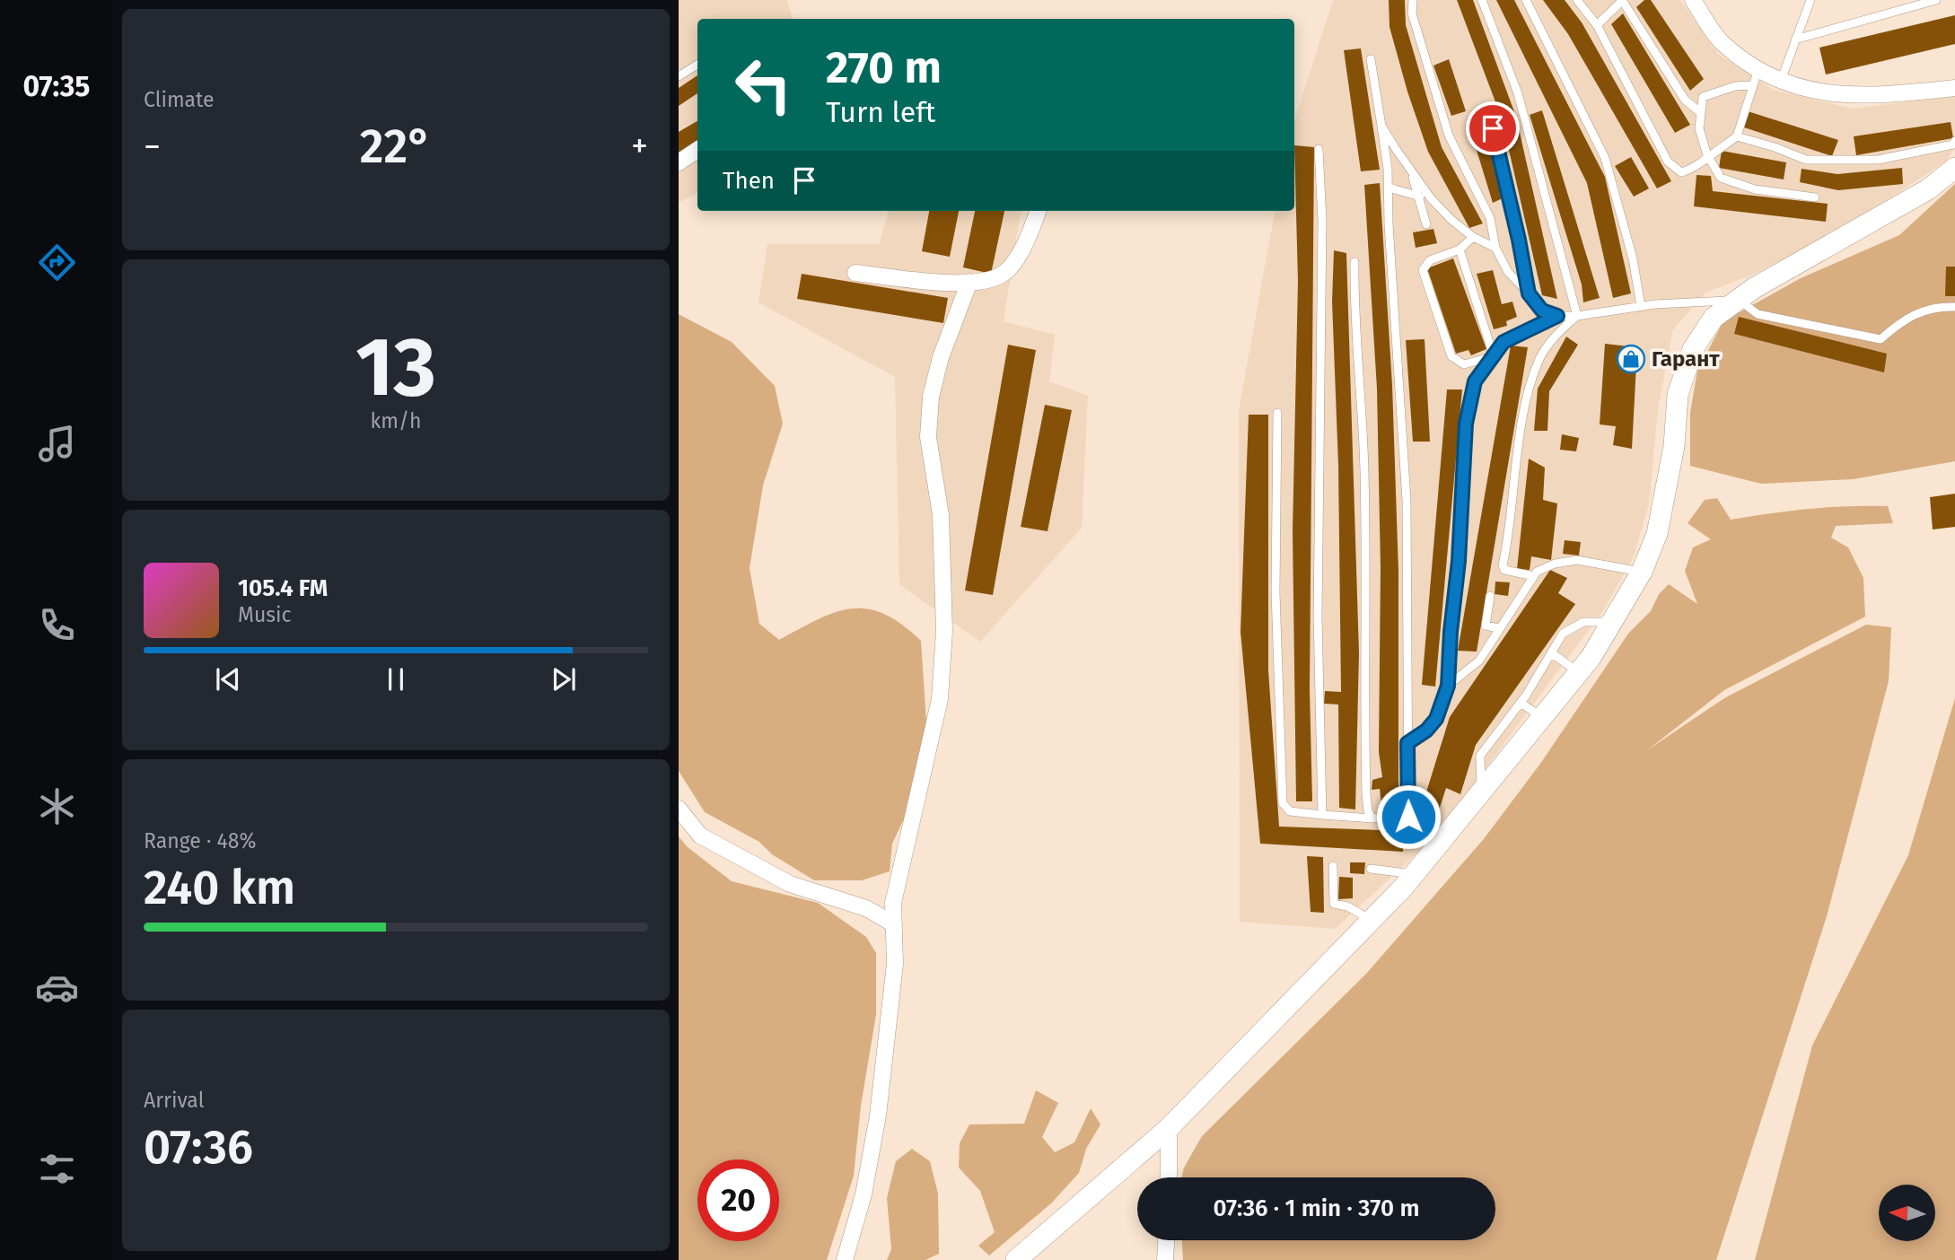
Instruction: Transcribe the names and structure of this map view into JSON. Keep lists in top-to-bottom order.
{
  "places": {
    "shop": ["Гарант"]
  },
  "north": "left",
  "page": {
    "tabs": "07:35",
    "tile": [
      "Climate",
      ["13", "km/h"],
      ["Range · 48%", "240 km"],
      ["Arrival", "07:36"]
    ],
    "turn": ["270 m", "Turn left"],
    "heat": ["−", "22°", "+"],
    "then": "Then",
    "song": ["105.4 FM", "Music"],
    "limit": "20",
    "trip": "07:36 · 1 min · 370 m"
  }
}
